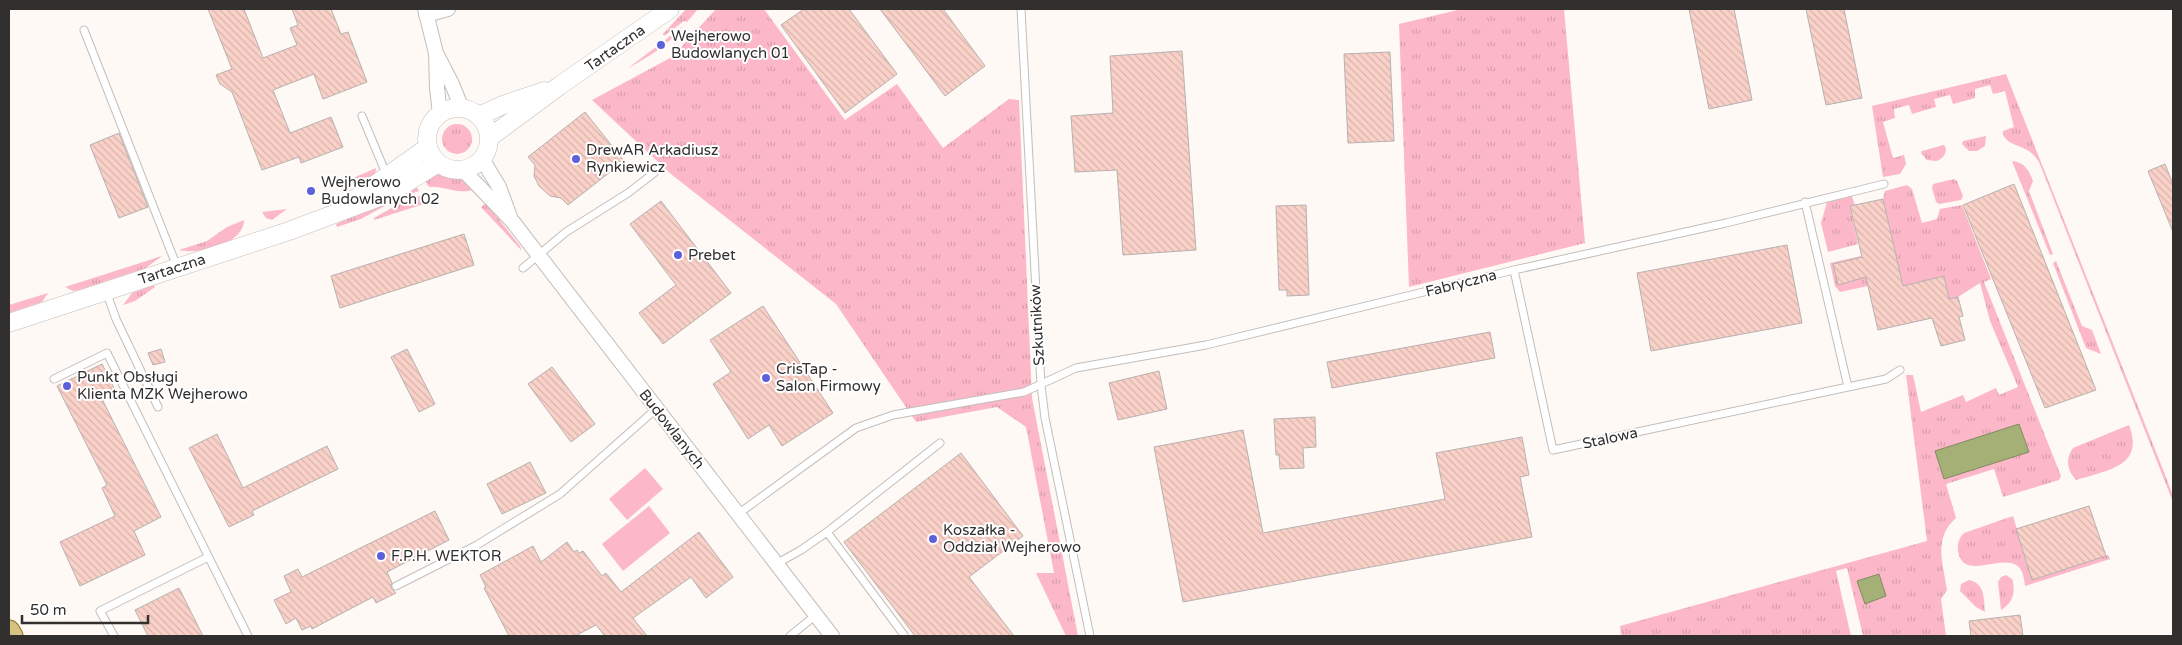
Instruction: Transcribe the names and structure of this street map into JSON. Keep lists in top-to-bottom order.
{
  "streets": {
    "street": ["Tartaczna", "Budowlanych"],
    "lane": ["Fabryczna", "Szkutników", "Stalowa"]
  },
  "crossings": [
    ["Tartaczna", "Budowlanych"],
    ["Fabryczna", "Szkutników"],
    ["Fabryczna", "Budowlanych"],
    ["Fabryczna", "Stalowa"]
  ],
  "places": [
    "Wejherowo Budowlanych 01",
    "DrewAR Arkadiusz Rynkiewicz",
    "Wejherowo Budowlanych 02",
    "Prebet",
    "CrisTap - Salon Firmowy",
    "Punkt Obsługi Klienta MZK Wejherowo",
    "Koszałka - Oddział Wejherowo",
    "F.P.H. WEKTOR"
  ],
  "scale_bar": "50 m"
}
